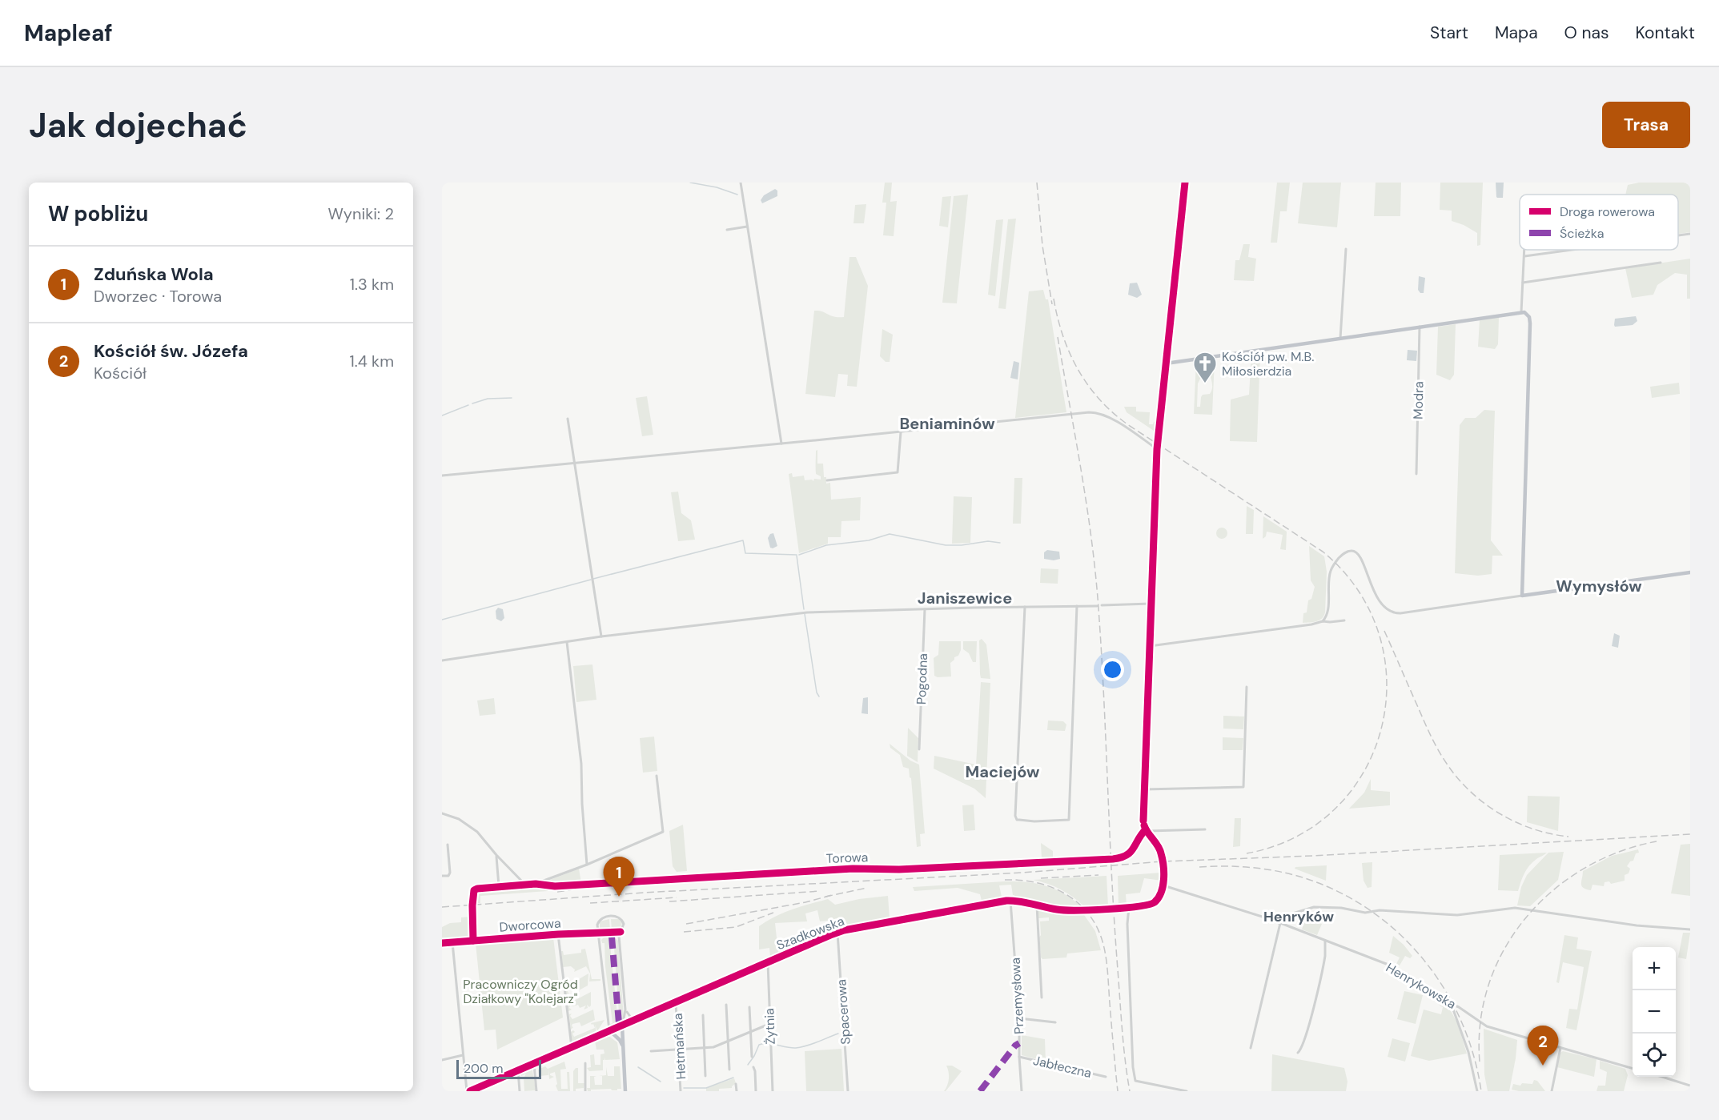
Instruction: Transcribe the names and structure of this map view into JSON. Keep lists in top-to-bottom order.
{
  "streets": {
    "street": [
      "Modra",
      "Pogodna",
      "Torowa",
      "Dworcowa",
      "Szadkowska",
      "Henrykowska",
      "Przemysłowa",
      "Spacerowa",
      "Żytnia",
      "Hetmańska",
      "Jabłeczna"
    ]
  },
  "crossings": [
    ["Torowa", "Dworcowa"],
    ["Szadkowska", "Henrykowska"],
    ["Szadkowska", "Przemysłowa"],
    ["Szadkowska", "Spacerowa"],
    ["Szadkowska", "Żytnia"],
    ["Szadkowska", "Hetmańska"],
    ["Przemysłowa", "Jabłeczna"]
  ],
  "districts": [
    "Beniaminów",
    "Wymysłów",
    "Janiszewice",
    "Maciejów",
    "Henryków"
  ],
  "parks": ["Pracowniczy Ogród Działkowy \"Kolejarz\""],
  "places": {
    "church": ["Kościół pw. M.B. Miłosierdzia"]
  },
  "legend": ["Droga rowerowa", "Ścieżka"],
  "scale_bar": "200 m",
  "page": {
    "header": "Mapleaf",
    "nav": [
      "Start",
      "Mapa",
      "O nas",
      "Kontakt"
    ],
    "buttons": "Trasa",
    "title": "Jak dojechać",
    "heading": ["W pobliżu", "Wyniki: 2"],
    "list": [
      {
        "mark": "1",
        "name": "Zduńska Wola",
        "note": "Dworzec · Torowa",
        "value": "1.3 km"
      },
      {
        "mark": "2",
        "name": "Kościół św. Józefa",
        "note": "Kościół",
        "value": "1.4 km"
      }
    ],
    "pins": ["1", "2"],
    "map_buttons": ["+", "−"],
    "scale": "200 m"
  }
}
